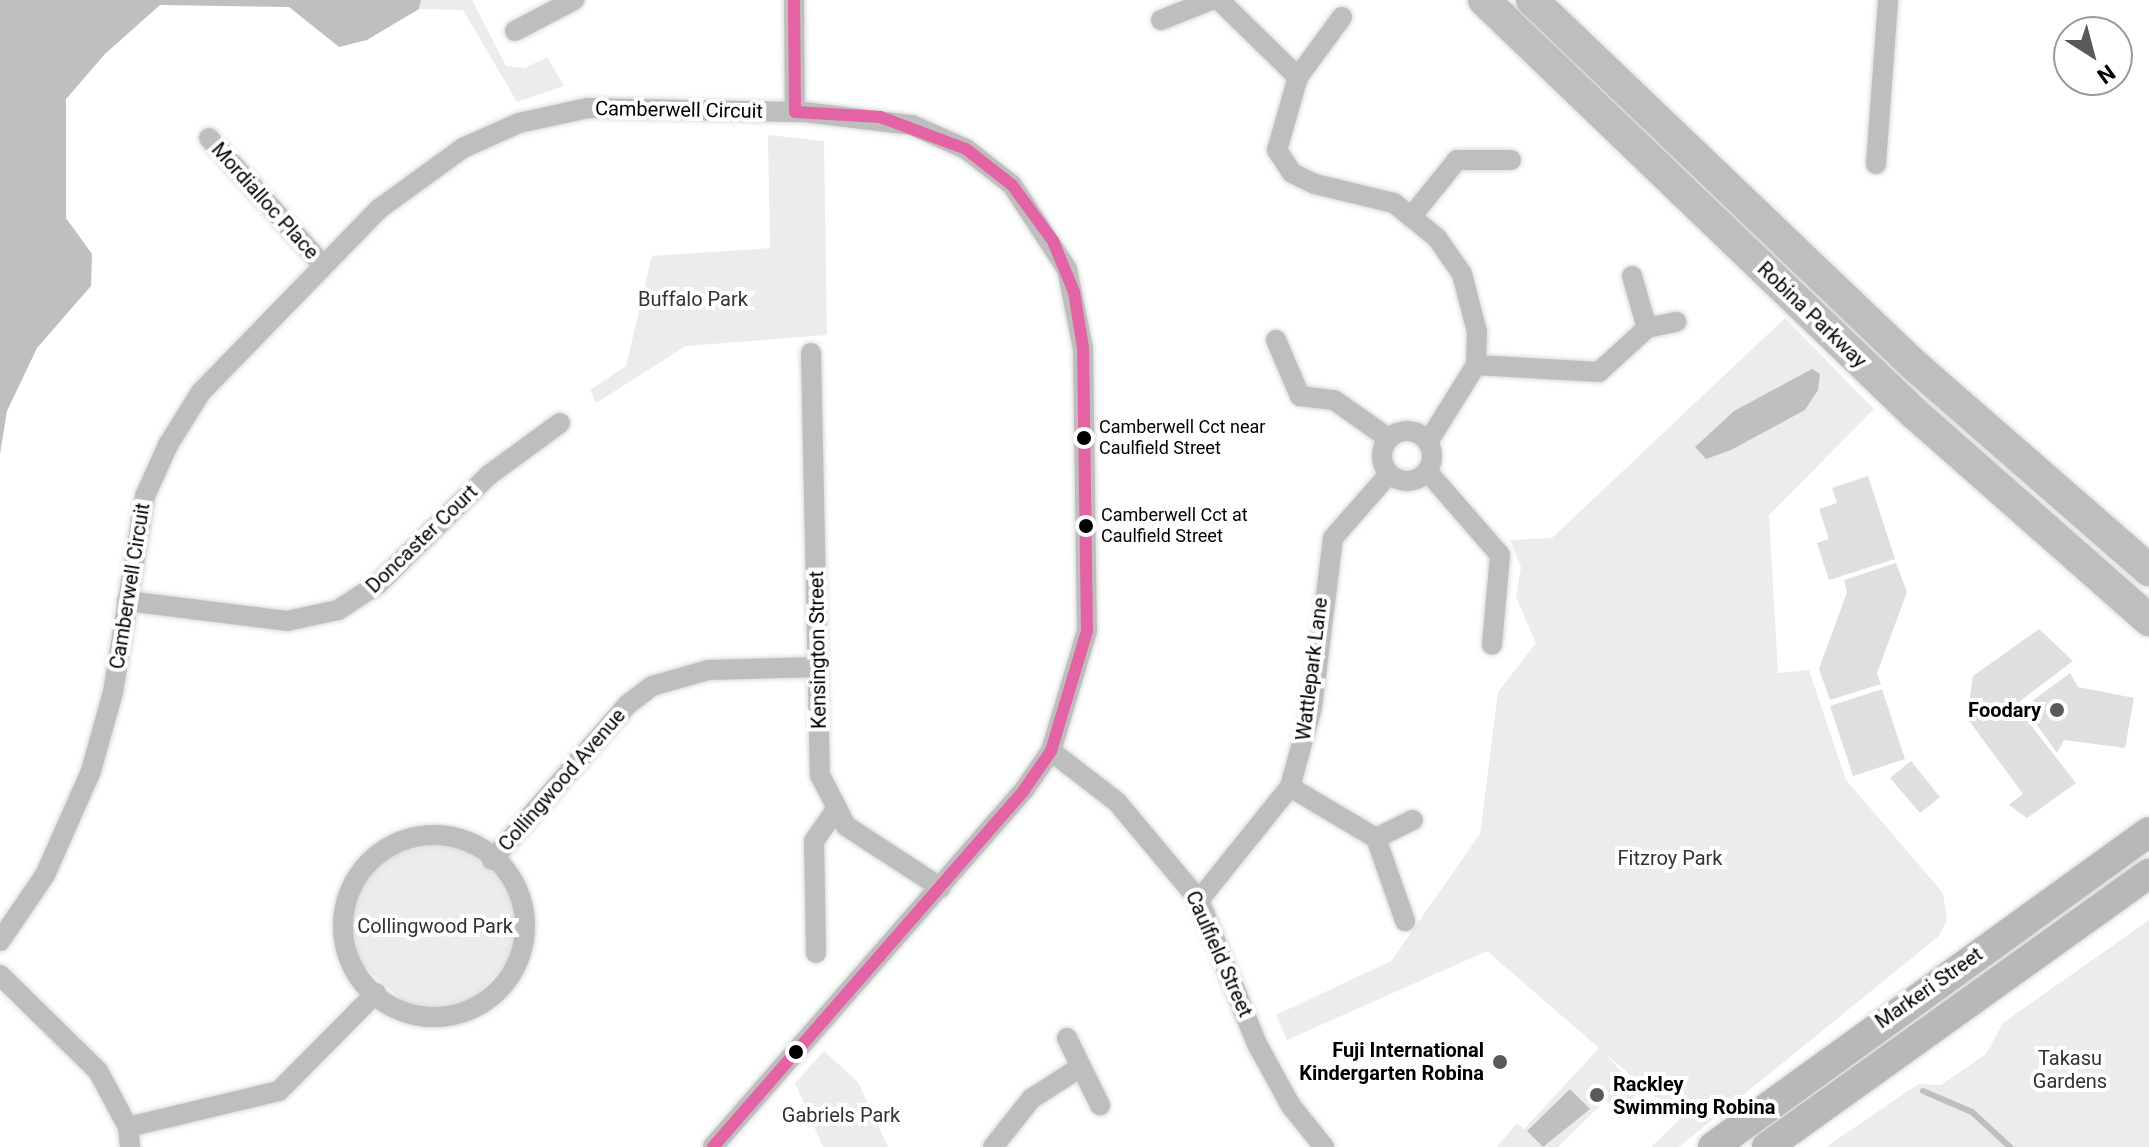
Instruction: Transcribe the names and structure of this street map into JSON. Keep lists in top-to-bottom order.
{
  "streets": {
    "main road": ["Robina Parkway", "Markeri Street"],
    "street": [
      "Camberwell Circuit",
      "Mordialloc Place",
      "Doncaster Court",
      "Kensington Street",
      "Wattlepark Lane",
      "Collingwood Avenue",
      "Caulfield Street"
    ]
  },
  "crossings": [
    ["Camberwell Circuit", "Mordialloc Place"],
    ["Camberwell Circuit", "Doncaster Court"],
    ["Camberwell Circuit", "Caulfield Street"],
    ["Kensington Street", "Collingwood Avenue"],
    ["Wattlepark Lane", "Caulfield Street"]
  ],
  "parks": [
    "Buffalo Park",
    "Fitzroy Park",
    "Collingwood Park",
    "Takasu Gardens",
    "Gabriels Park"
  ],
  "places": [
    "Camberwell Cct near Caulfield Street",
    "Camberwell Cct at Caulfield Street",
    "Foodary",
    "Fuji International Kindergarten Robina",
    "Rackley Swimming Robina"
  ],
  "north": "bottom right"
}
